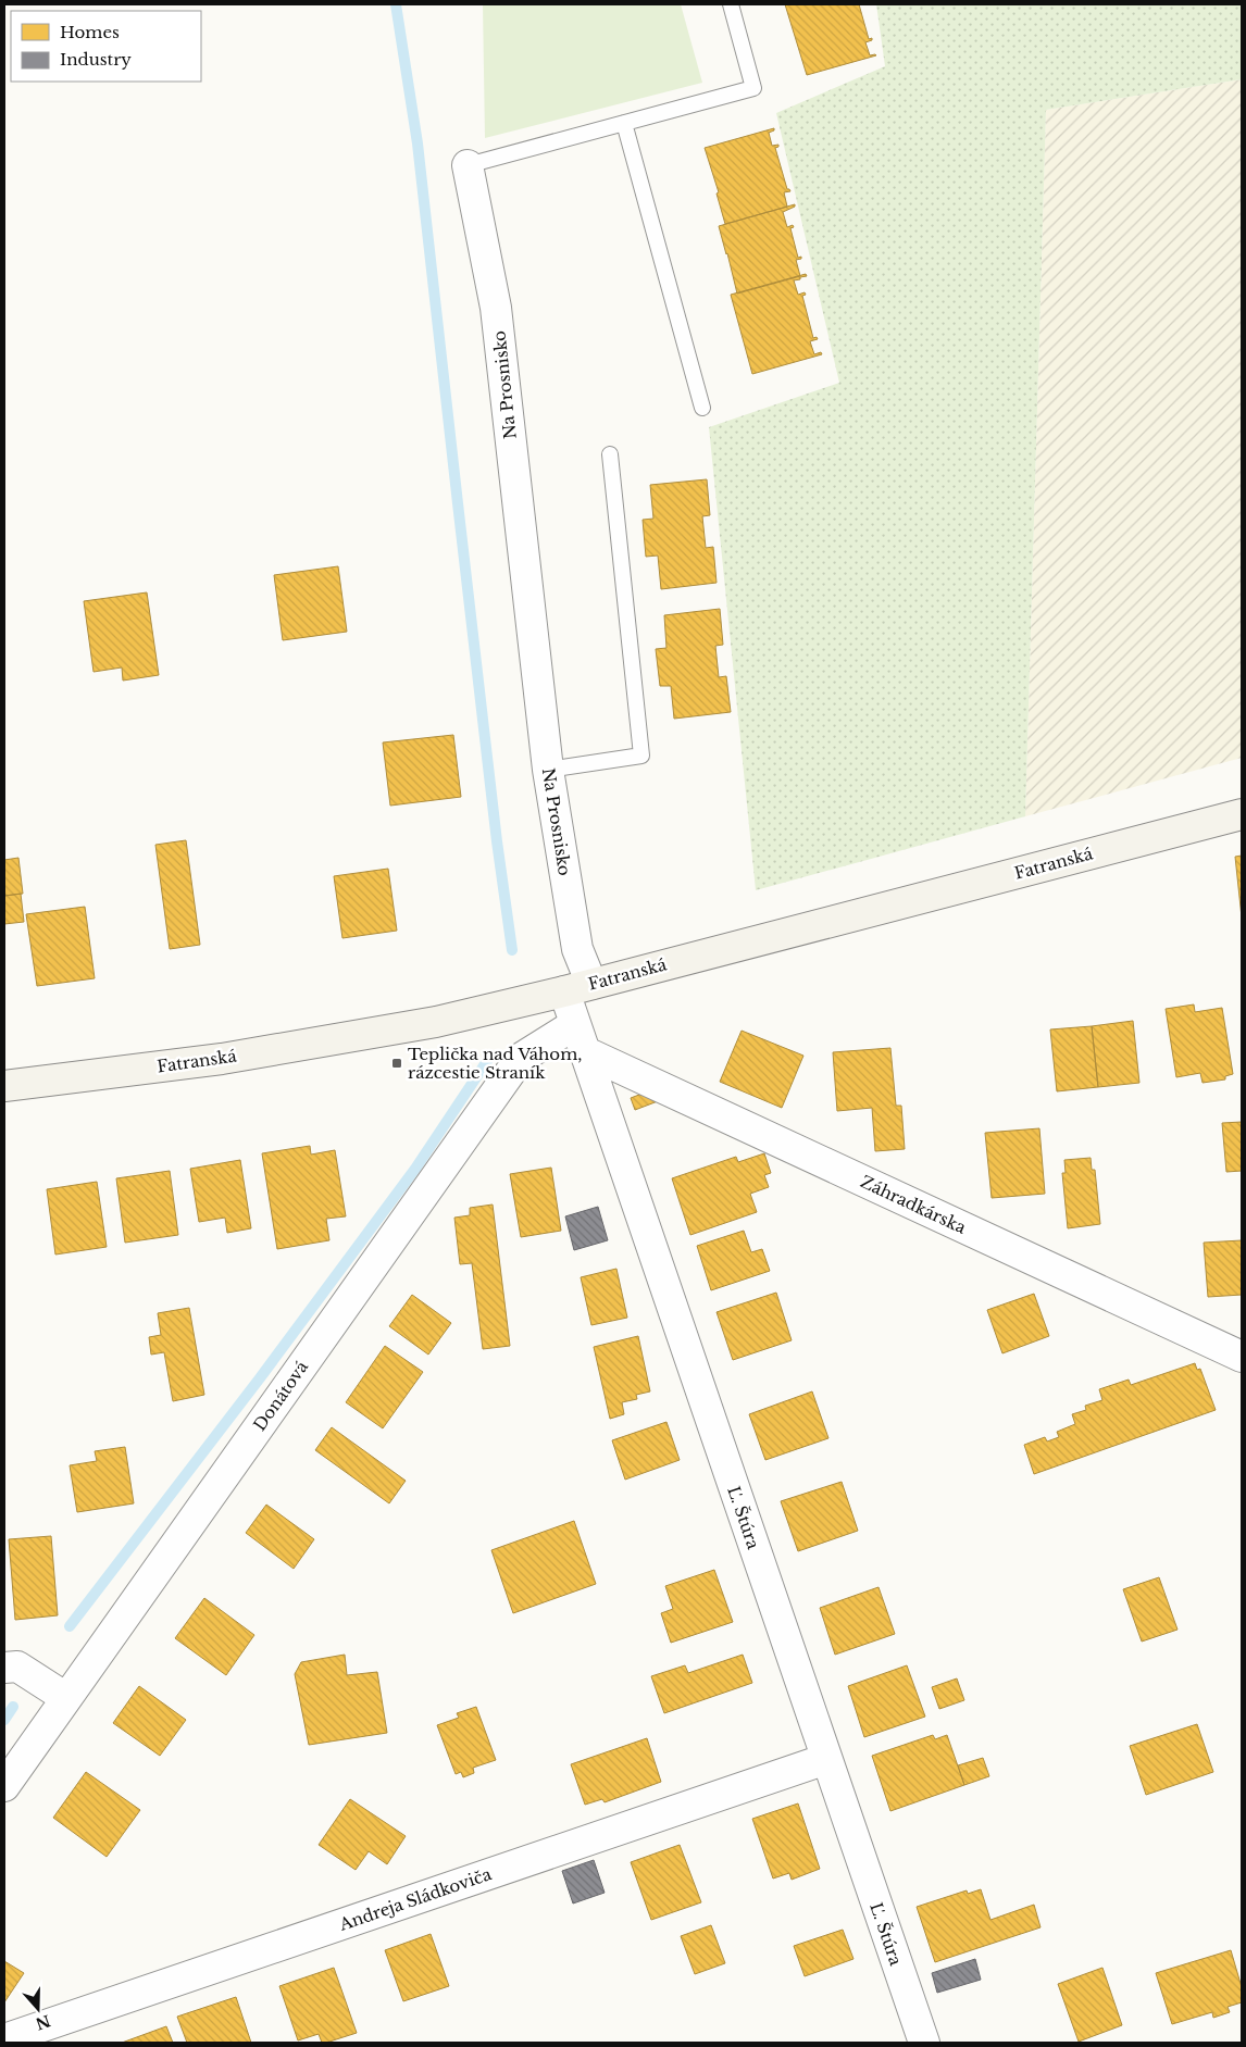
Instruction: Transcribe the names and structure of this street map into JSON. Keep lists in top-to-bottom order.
{
  "streets": {
    "main road": ["Fatranská"],
    "street": [
      "Na Prosnisko",
      "Záhradkárska",
      "Donátová",
      "Ľ. Štúra",
      "Andreja Sládkoviča"
    ]
  },
  "crossings": [
    ["Na Prosnisko", "Fatranská"],
    ["Na Prosnisko", "Ľ. Štúra"],
    ["Fatranská", "Ľ. Štúra"],
    ["Záhradkárska", "Ľ. Štúra"],
    ["Donátová", "Ľ. Štúra"],
    ["Ľ. Štúra", "Andreja Sládkoviča"]
  ],
  "places": {
    "transit": ["Teplička nad Váhom, rázcestie Straník"]
  },
  "legend": ["Homes", "Industry"],
  "north": "bottom"
}
